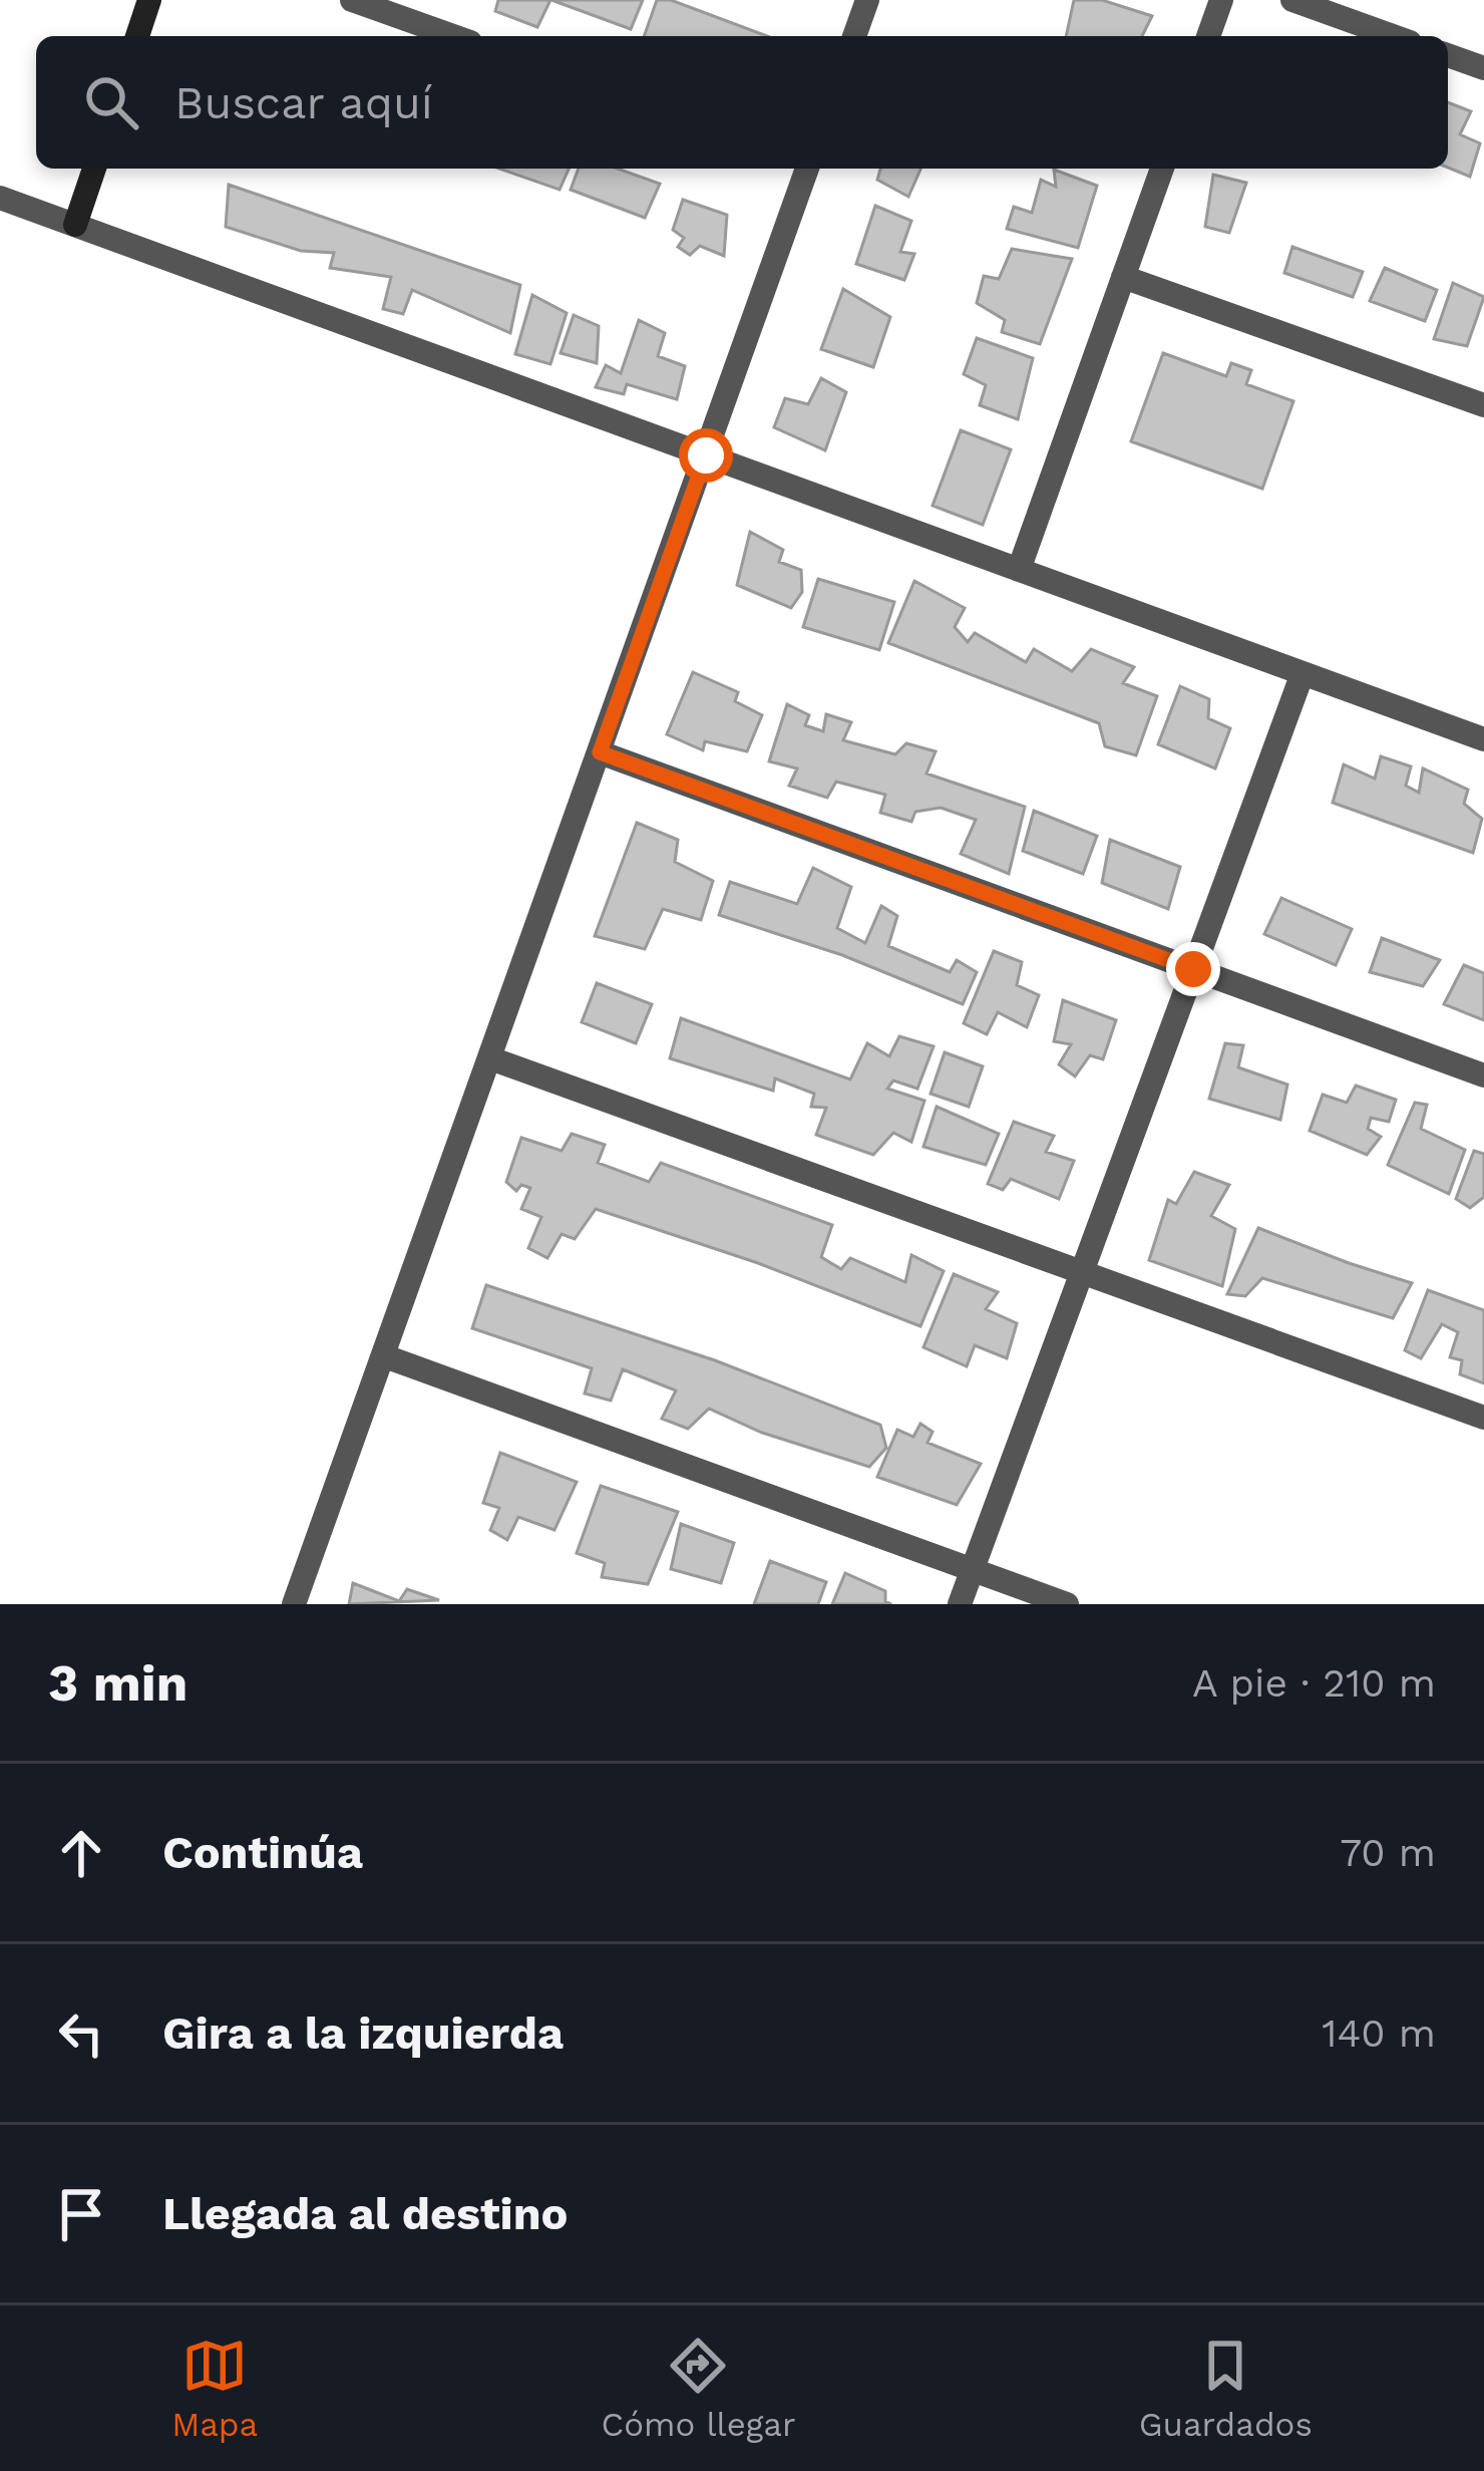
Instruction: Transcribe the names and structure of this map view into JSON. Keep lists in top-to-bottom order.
{
  "page": {
    "search": "Buscar aquí",
    "heading": ["3 min", "A pie · 210 m"],
    "list": [
      ["Continúa", "70 m"],
      ["Gira a la izquierda", "140 m"],
      "Llegada al destino"
    ],
    "nav": ["Mapa", "Cómo llegar", "Guardados"]
  }
}
